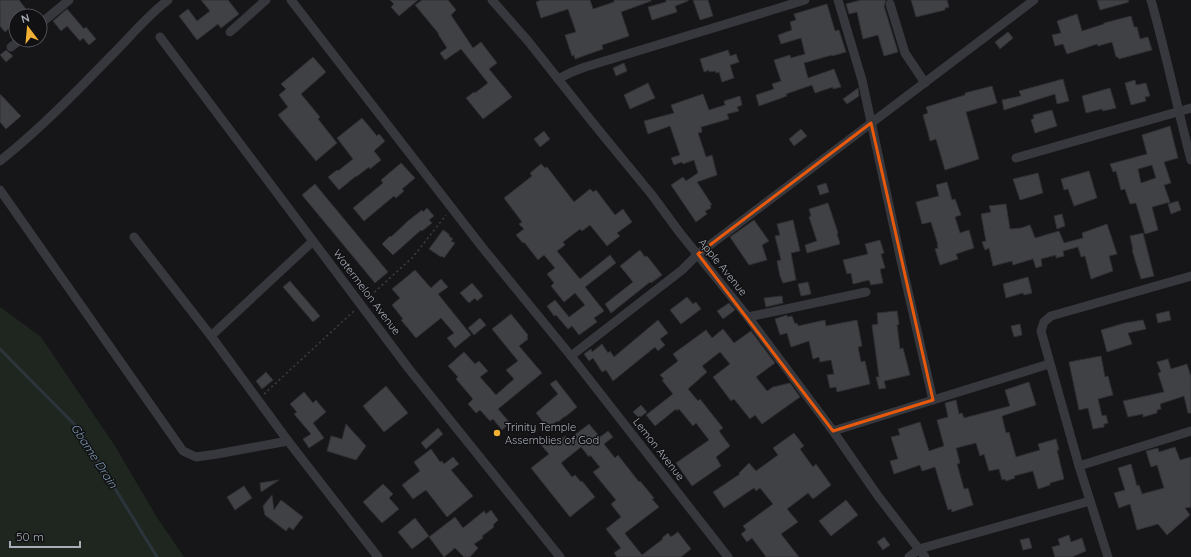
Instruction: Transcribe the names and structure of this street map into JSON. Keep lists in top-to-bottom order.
{
  "streets": {
    "street": ["Apple Avenue", "Watermelon Avenue", "Lemon Avenue"]
  },
  "water": ["Gbame Drain"],
  "places": ["Trinity Temple Assemblies of God"],
  "scale_bar": "50 m",
  "north": "top"
}
